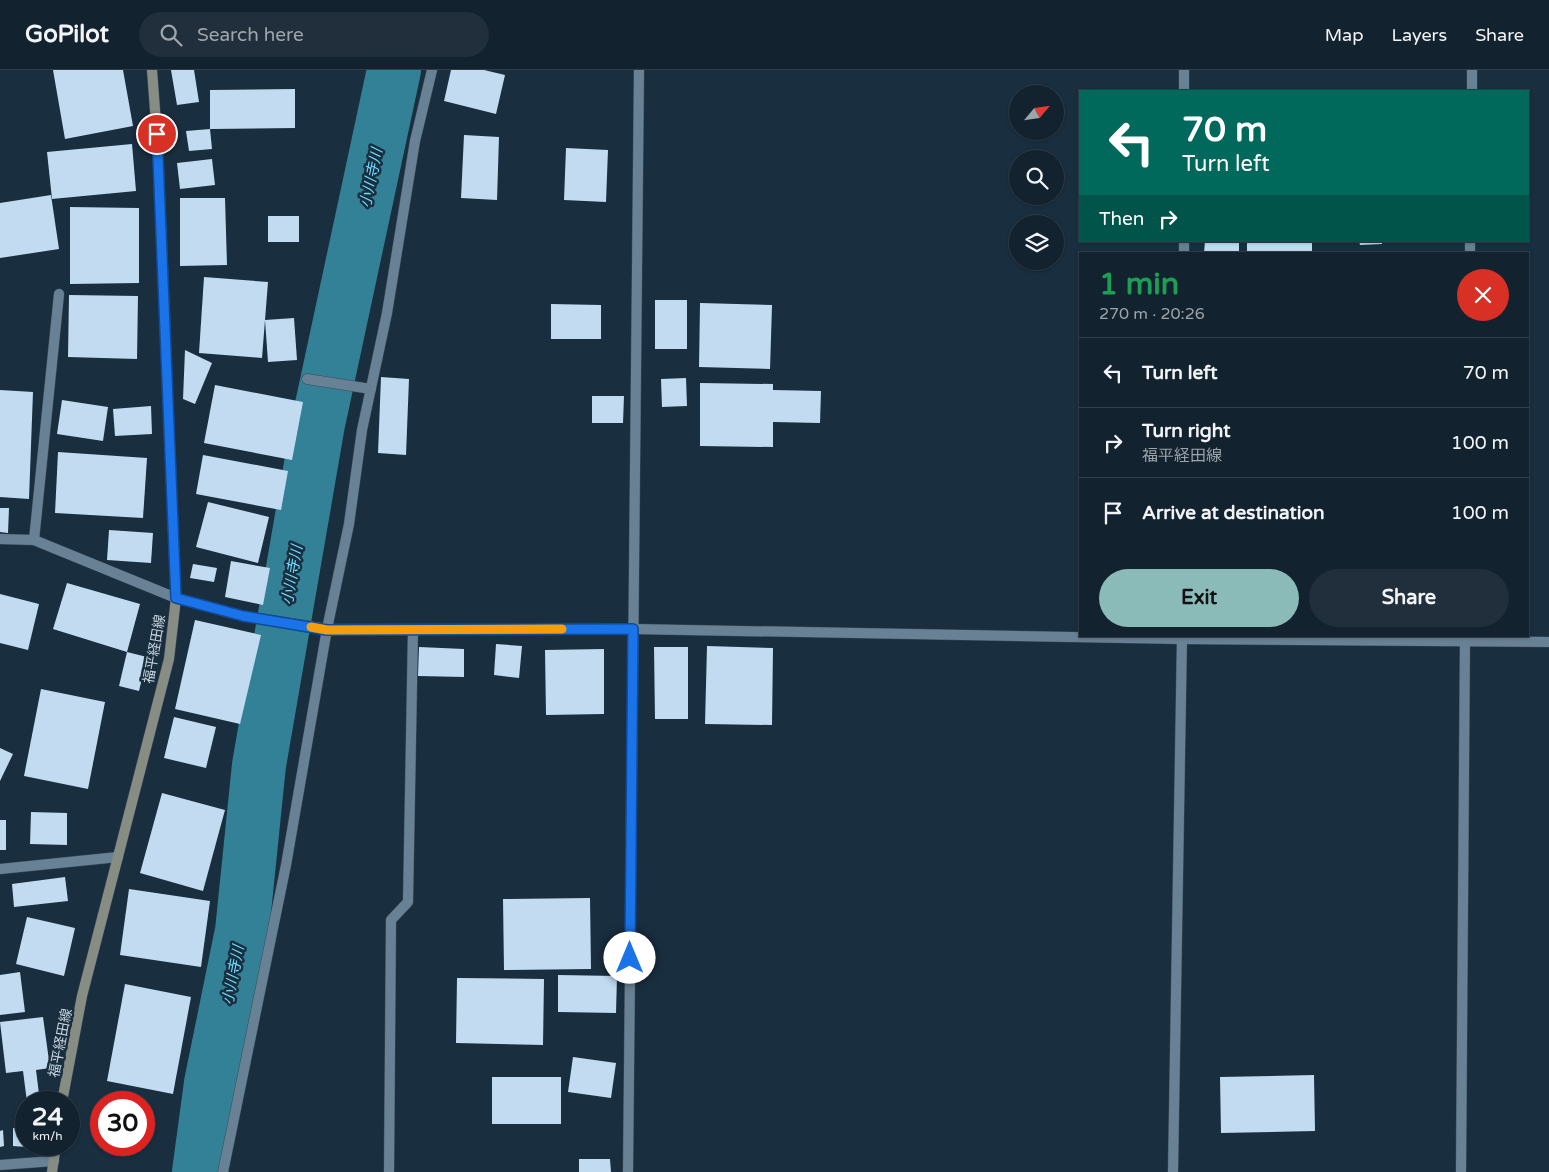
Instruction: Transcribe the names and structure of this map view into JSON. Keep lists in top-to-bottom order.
{
  "streets": {
    "main road": ["福平経田線"]
  },
  "water": ["小川寺川"],
  "north": "top right",
  "page": {
    "header": "GoPilot",
    "search": "Search here",
    "nav": ["Map", "Layers", "Share"],
    "turn": ["70 m", "Turn left"],
    "then": "Then",
    "heading": ["1 min", "270 m · 20:26"],
    "list": [
      {
        "name": "Turn left",
        "value": "70 m"
      },
      {
        "name": "Turn right",
        "note": "福平経田線",
        "value": "100 m"
      },
      {
        "name": "Arrive at destination",
        "value": "100 m"
      }
    ],
    "buttons": ["Exit", "Share"],
    "speed": "24 km/h",
    "limit": "30"
  }
}
